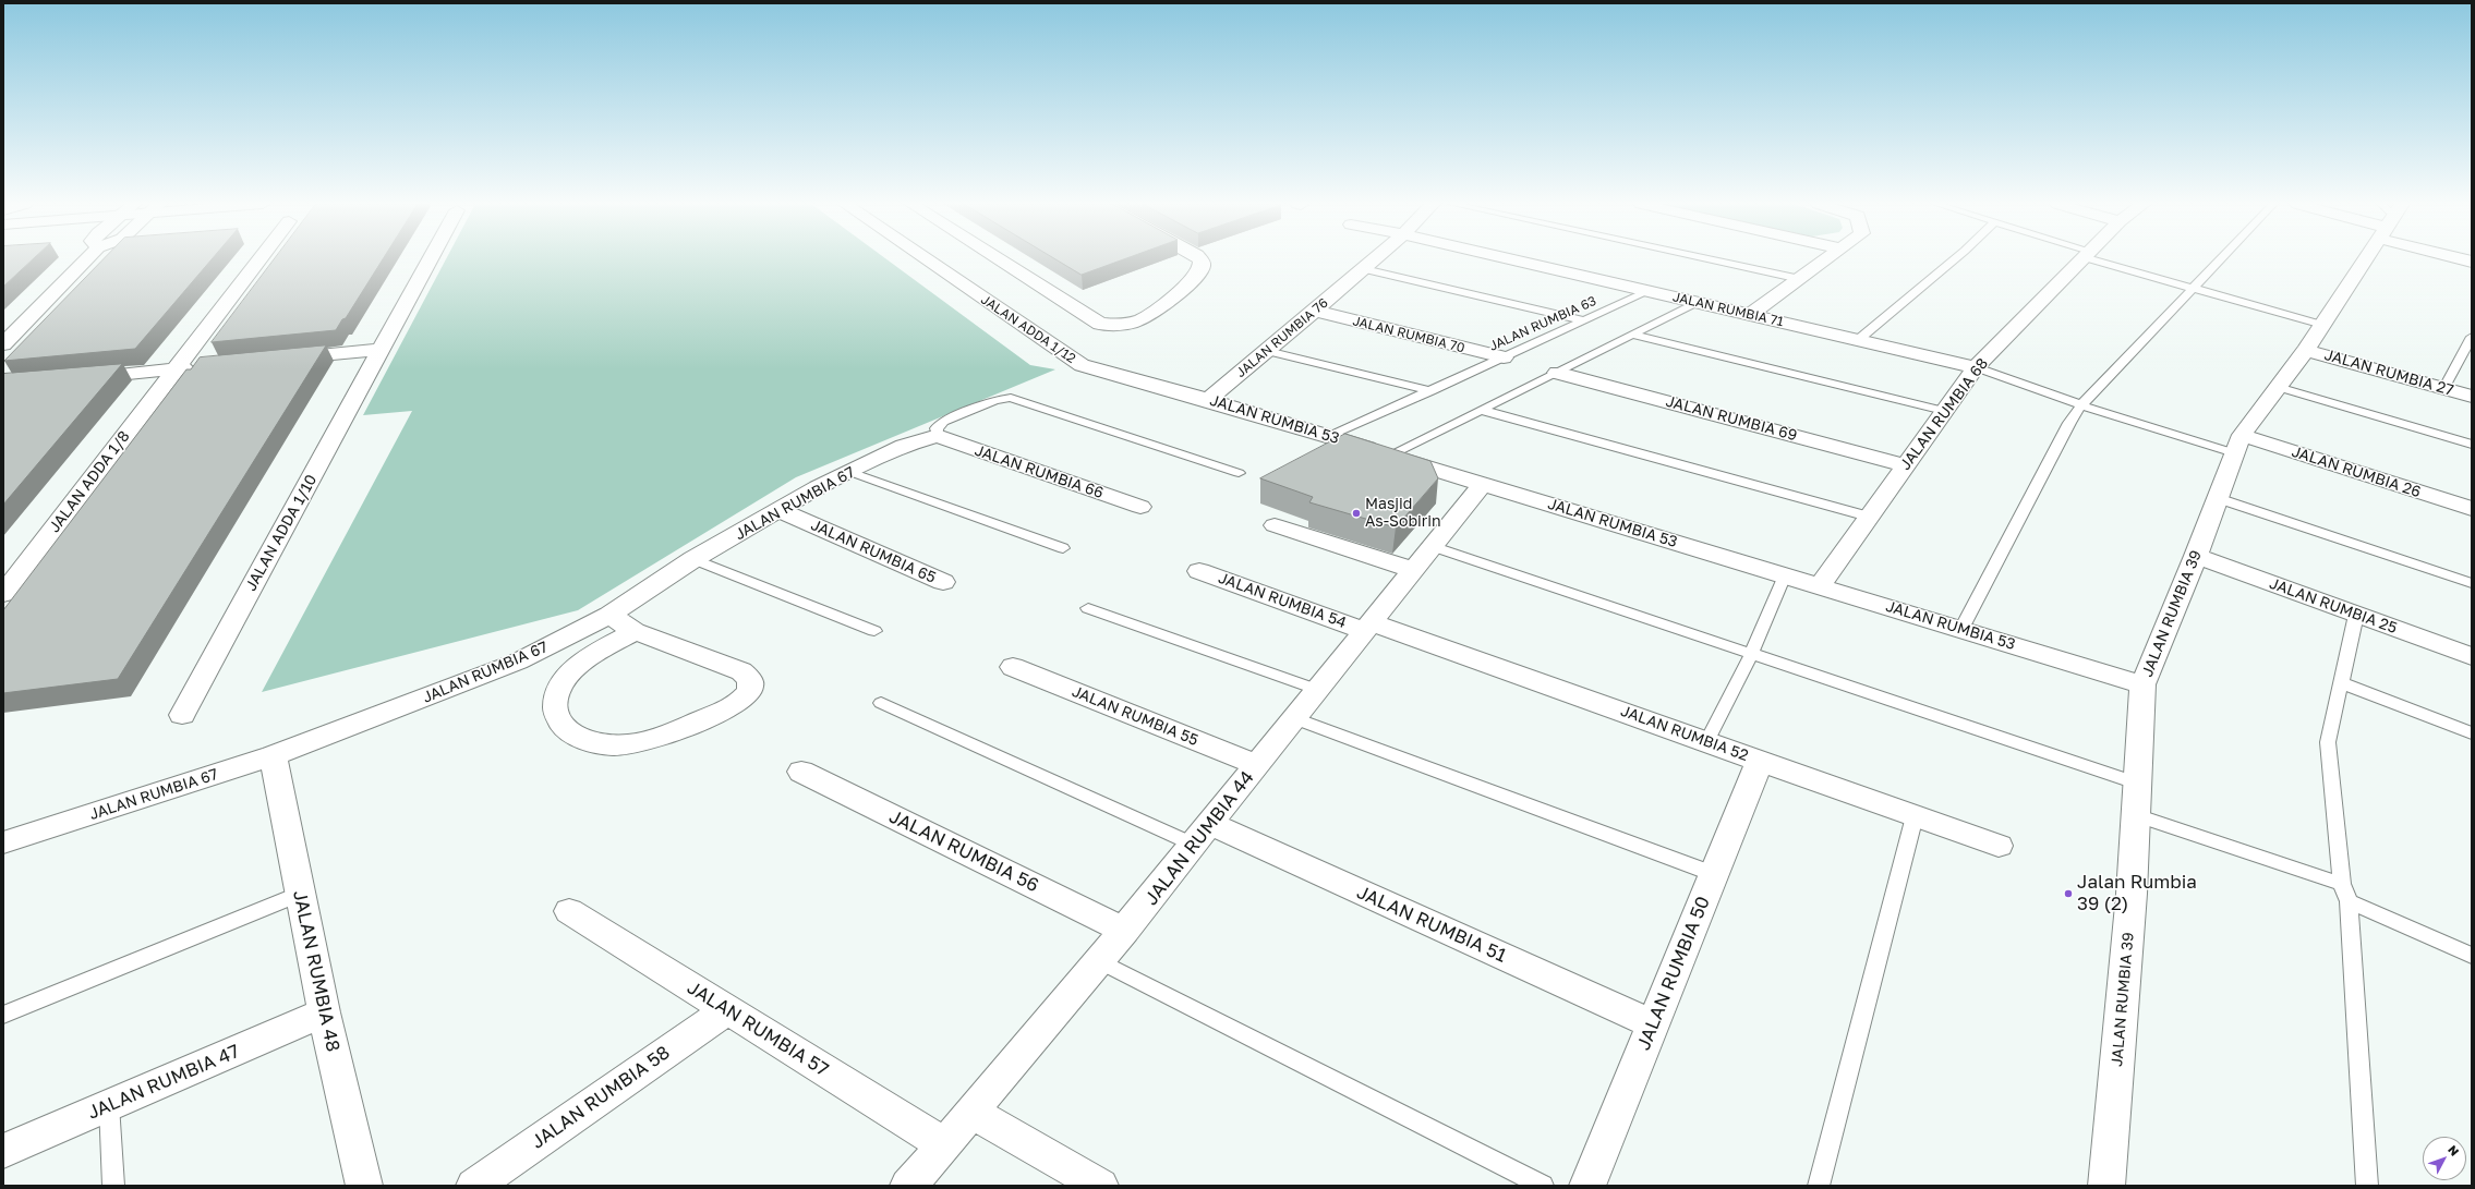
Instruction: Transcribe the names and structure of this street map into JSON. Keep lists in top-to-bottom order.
{
  "streets": {
    "street": [
      "JALAN RUMBIA 71",
      "JALAN ADDA 1/12",
      "JALAN RUMBIA 70",
      "JALAN RUMBIA 76",
      "JALAN RUMBIA 27",
      "JALAN RUMBIA 68",
      "JALAN RUMBIA 69",
      "JALAN RUMBIA 53",
      "JALAN RUMBIA 66",
      "JALAN RUMBIA 26",
      "JALAN ADDA 1/8",
      "JALAN RUMBIA 67",
      "JALAN ADDA 1/10",
      "JALAN RUMBIA 65",
      "JALAN RUMBIA 54",
      "JALAN RUMBIA 25",
      "JALAN RUMBIA 39",
      "JALAN RUMBIA 55",
      "JALAN RUMBIA 52",
      "JALAN RUMBIA 44",
      "JALAN RUMBIA 56",
      "JALAN RUMBIA 51",
      "JALAN RUMBIA 48",
      "JALAN RUMBIA 50",
      "JALAN RUMBIA 57",
      "JALAN RUMBIA 47",
      "JALAN RUMBIA 58"
    ],
    "lane": ["JALAN RUMBIA 63"]
  },
  "crossings": [
    ["JALAN RUMBIA 71", "JALAN RUMBIA 63"],
    ["JALAN RUMBIA 71", "JALAN RUMBIA 68"],
    ["JALAN RUMBIA 63", "JALAN RUMBIA 70"],
    ["JALAN RUMBIA 63", "JALAN RUMBIA 53"],
    ["JALAN ADDA 1/12", "JALAN RUMBIA 53"],
    ["JALAN RUMBIA 70", "JALAN RUMBIA 76"],
    ["JALAN RUMBIA 76", "JALAN RUMBIA 53"],
    ["JALAN RUMBIA 27", "JALAN RUMBIA 39"],
    ["JALAN RUMBIA 68", "JALAN RUMBIA 69"],
    ["JALAN RUMBIA 68", "JALAN RUMBIA 53"],
    ["JALAN RUMBIA 53", "JALAN RUMBIA 39"],
    ["JALAN RUMBIA 53", "JALAN RUMBIA 44"],
    ["JALAN RUMBIA 66", "JALAN RUMBIA 67"],
    ["JALAN RUMBIA 26", "JALAN RUMBIA 39"],
    ["JALAN RUMBIA 67", "JALAN RUMBIA 65"],
    ["JALAN RUMBIA 67", "JALAN RUMBIA 48"],
    ["JALAN RUMBIA 54", "JALAN RUMBIA 52"],
    ["JALAN RUMBIA 54", "JALAN RUMBIA 44"],
    ["JALAN RUMBIA 25", "JALAN RUMBIA 39"],
    ["JALAN RUMBIA 55", "JALAN RUMBIA 44"],
    ["JALAN RUMBIA 52", "JALAN RUMBIA 44"],
    ["JALAN RUMBIA 52", "JALAN RUMBIA 50"],
    ["JALAN RUMBIA 44", "JALAN RUMBIA 56"],
    ["JALAN RUMBIA 44", "JALAN RUMBIA 51"],
    ["JALAN RUMBIA 44", "JALAN RUMBIA 57"],
    ["JALAN RUMBIA 51", "JALAN RUMBIA 50"],
    ["JALAN RUMBIA 48", "JALAN RUMBIA 47"],
    ["JALAN RUMBIA 57", "JALAN RUMBIA 58"]
  ],
  "places": ["Masjid As-Sobirin", "Jalan Rumbia 39 (2)"],
  "north": "top right"
}
